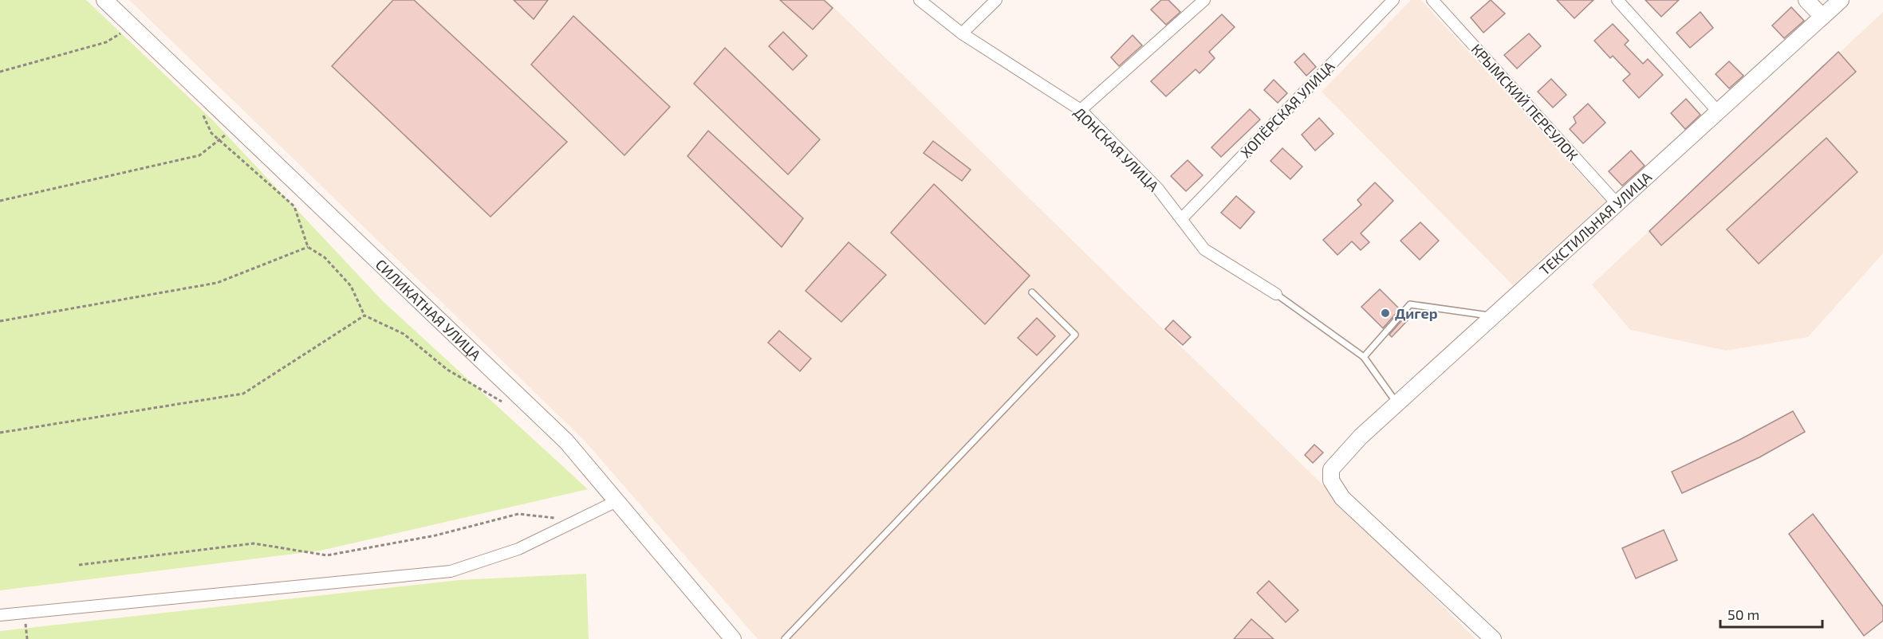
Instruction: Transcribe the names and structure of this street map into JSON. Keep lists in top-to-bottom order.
{
  "streets": {
    "street": [
      "КРЫМСКИЙ ПЕРЕУЛОК",
      "ХОПЁРСКАЯ УЛИЦА",
      "ДОНСКАЯ УЛИЦА",
      "ТЕКСТИЛЬНАЯ УЛИЦА",
      "СИЛИКАТНАЯ УЛИЦА"
    ]
  },
  "crossings": [
    ["КРЫМСКИЙ ПЕРЕУЛОК", "ТЕКСТИЛЬНАЯ УЛИЦА"],
    ["ХОПЁРСКАЯ УЛИЦА", "ДОНСКАЯ УЛИЦА"]
  ],
  "places": ["Дигер"],
  "scale_bar": "50 m"
}
